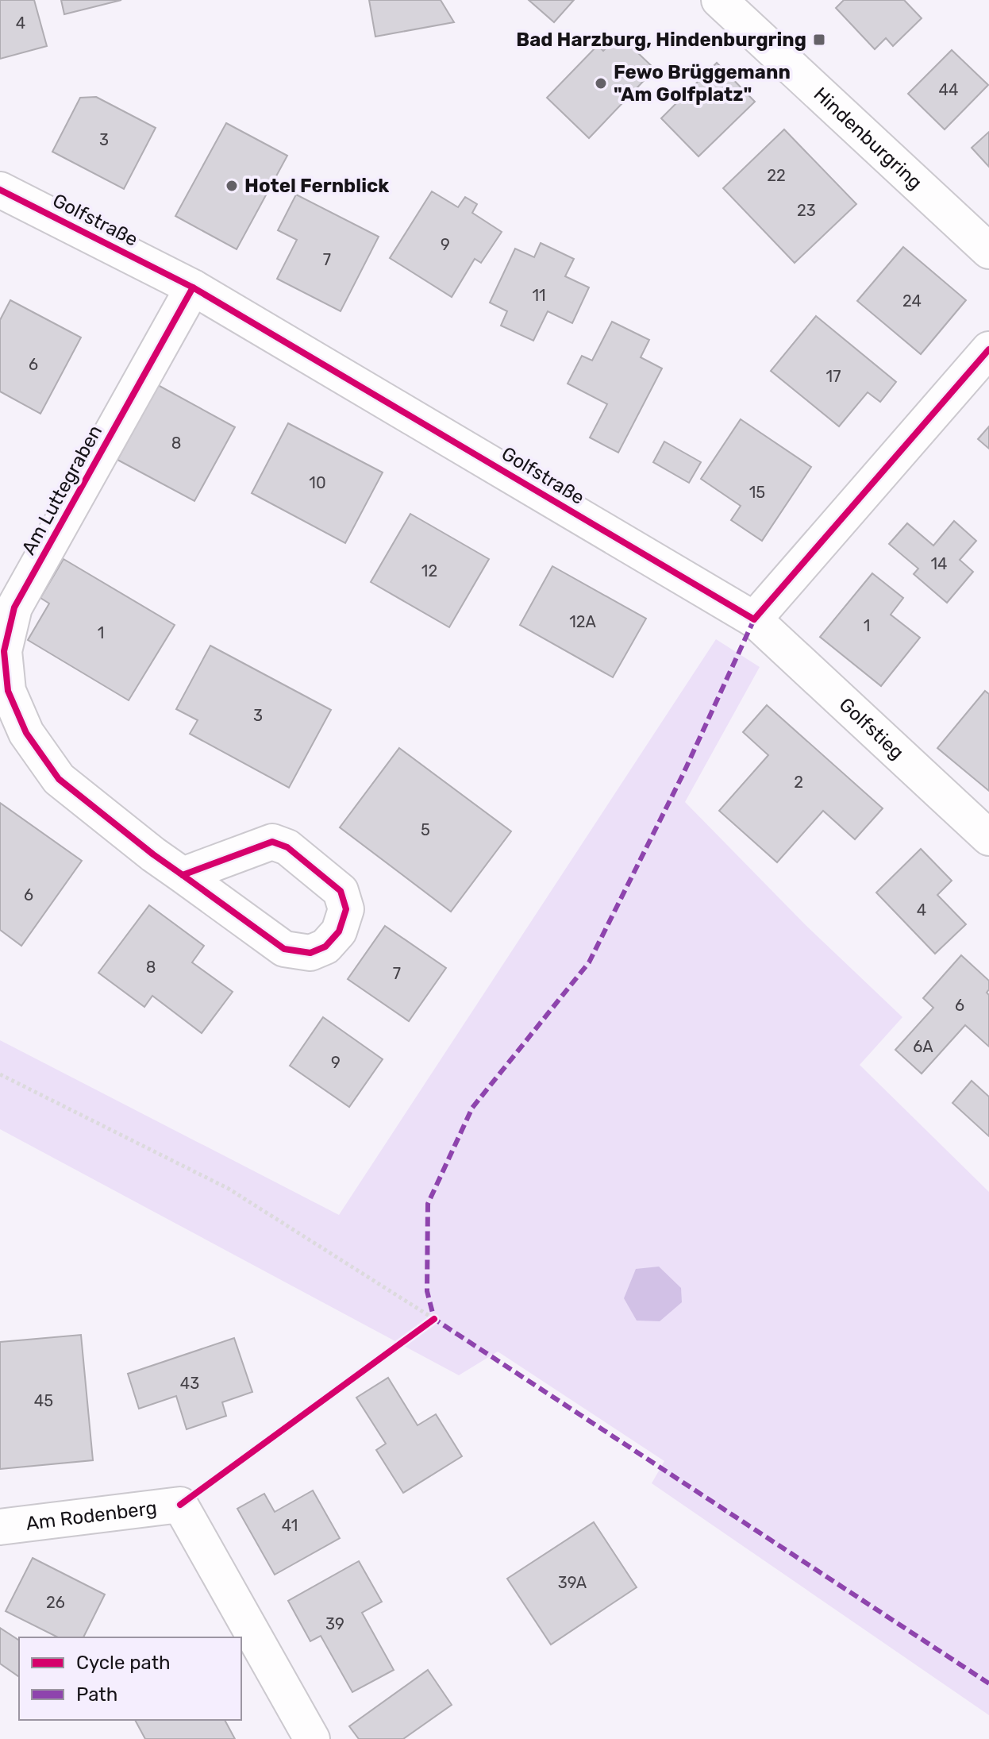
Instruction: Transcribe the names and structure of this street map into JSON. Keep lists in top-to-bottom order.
{
  "streets": {
    "street": [
      "Hindenburgring",
      "Golfstraße",
      "Am Luttegraben",
      "Golfstieg",
      "Am Rodenberg"
    ]
  },
  "crossings": [
    ["Golfstraße", "Am Luttegraben"],
    ["Golfstraße", "Golfstieg"]
  ],
  "places": {
    "transit": ["Bad Harzburg, Hindenburgring"],
    "other": ["Fewo Brüggemann \"Am Golfplatz\"", "Hotel Fernblick"]
  },
  "house_numbers": [
    "4",
    "44",
    "3",
    "22",
    "23",
    "9",
    "7",
    "11",
    "24",
    "6",
    "17",
    "8",
    "10",
    "15",
    "14",
    "12",
    "12A",
    "1",
    "1",
    "3",
    "2",
    "5",
    "6",
    "4",
    "8",
    "7",
    "6",
    "6A",
    "9",
    "43",
    "45",
    "41",
    "39A",
    "26",
    "39"
  ],
  "legend": ["Cycle path", "Path"]
}
